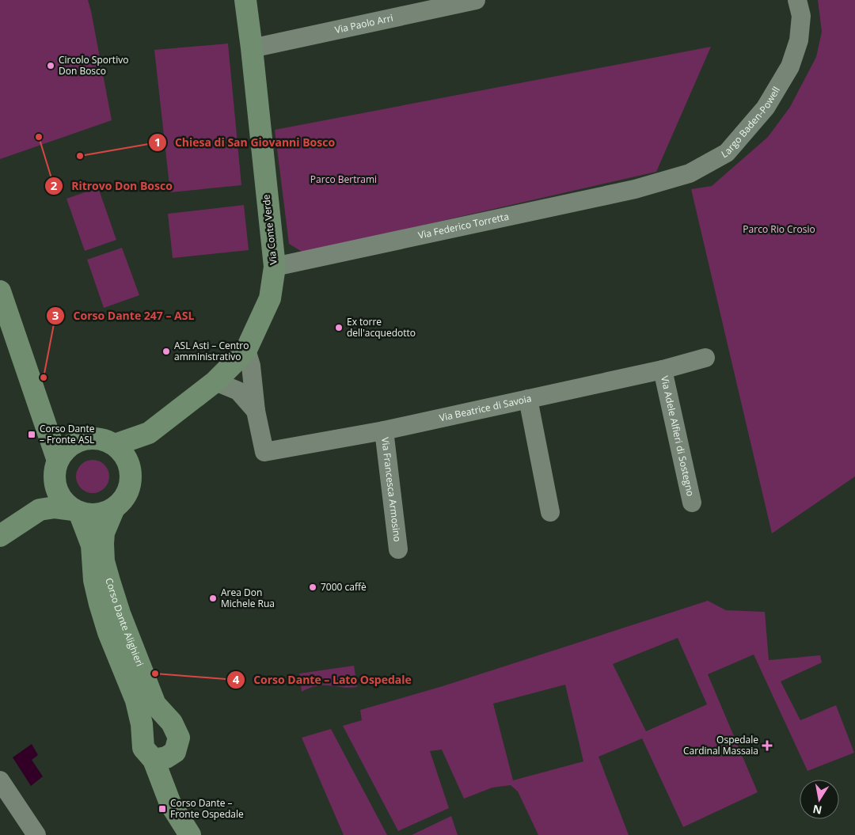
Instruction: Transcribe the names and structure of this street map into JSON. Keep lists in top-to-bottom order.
{
  "streets": {
    "street": [
      "Via Paolo Arri",
      "Largo Baden-Powell",
      "Via Federico Torretta",
      "Via Conte Verde",
      "Via Beatrice di Savoia",
      "Via Adele Alfieri di Sostegno",
      "Via Francesca Armosino",
      "Corso Dante Alighieri"
    ]
  },
  "crossings": [
    ["Via Paolo Arri", "Via Conte Verde"],
    ["Largo Baden-Powell", "Via Federico Torretta"],
    ["Via Federico Torretta", "Via Conte Verde"],
    ["Via Conte Verde", "Corso Dante Alighieri"],
    ["Via Beatrice di Savoia", "Via Adele Alfieri di Sostegno"],
    ["Via Beatrice di Savoia", "Via Francesca Armosino"]
  ],
  "parks": ["Parco Bertrami", "Parco Rio Crosio"],
  "places": {
    "other": [
      "Circolo Sportivo Don Bosco",
      "Ritrovo Don Bosco",
      "Chiesa di San Giovanni Bosco",
      "Ex torre dell'acquedotto",
      "ASL Asti – Centro amministrativo",
      "Corso Dante 247 – ASL",
      "7000 caffè",
      "Area Don Michele Rua",
      "Corso Dante – Lato Ospedale"
    ],
    "transit": ["Corso Dante – Fronte ASL", "Corso Dante – Fronte Ospedale"],
    "health": ["Ospedale Cardinal Massaia"]
  },
  "north": "bottom"
}
